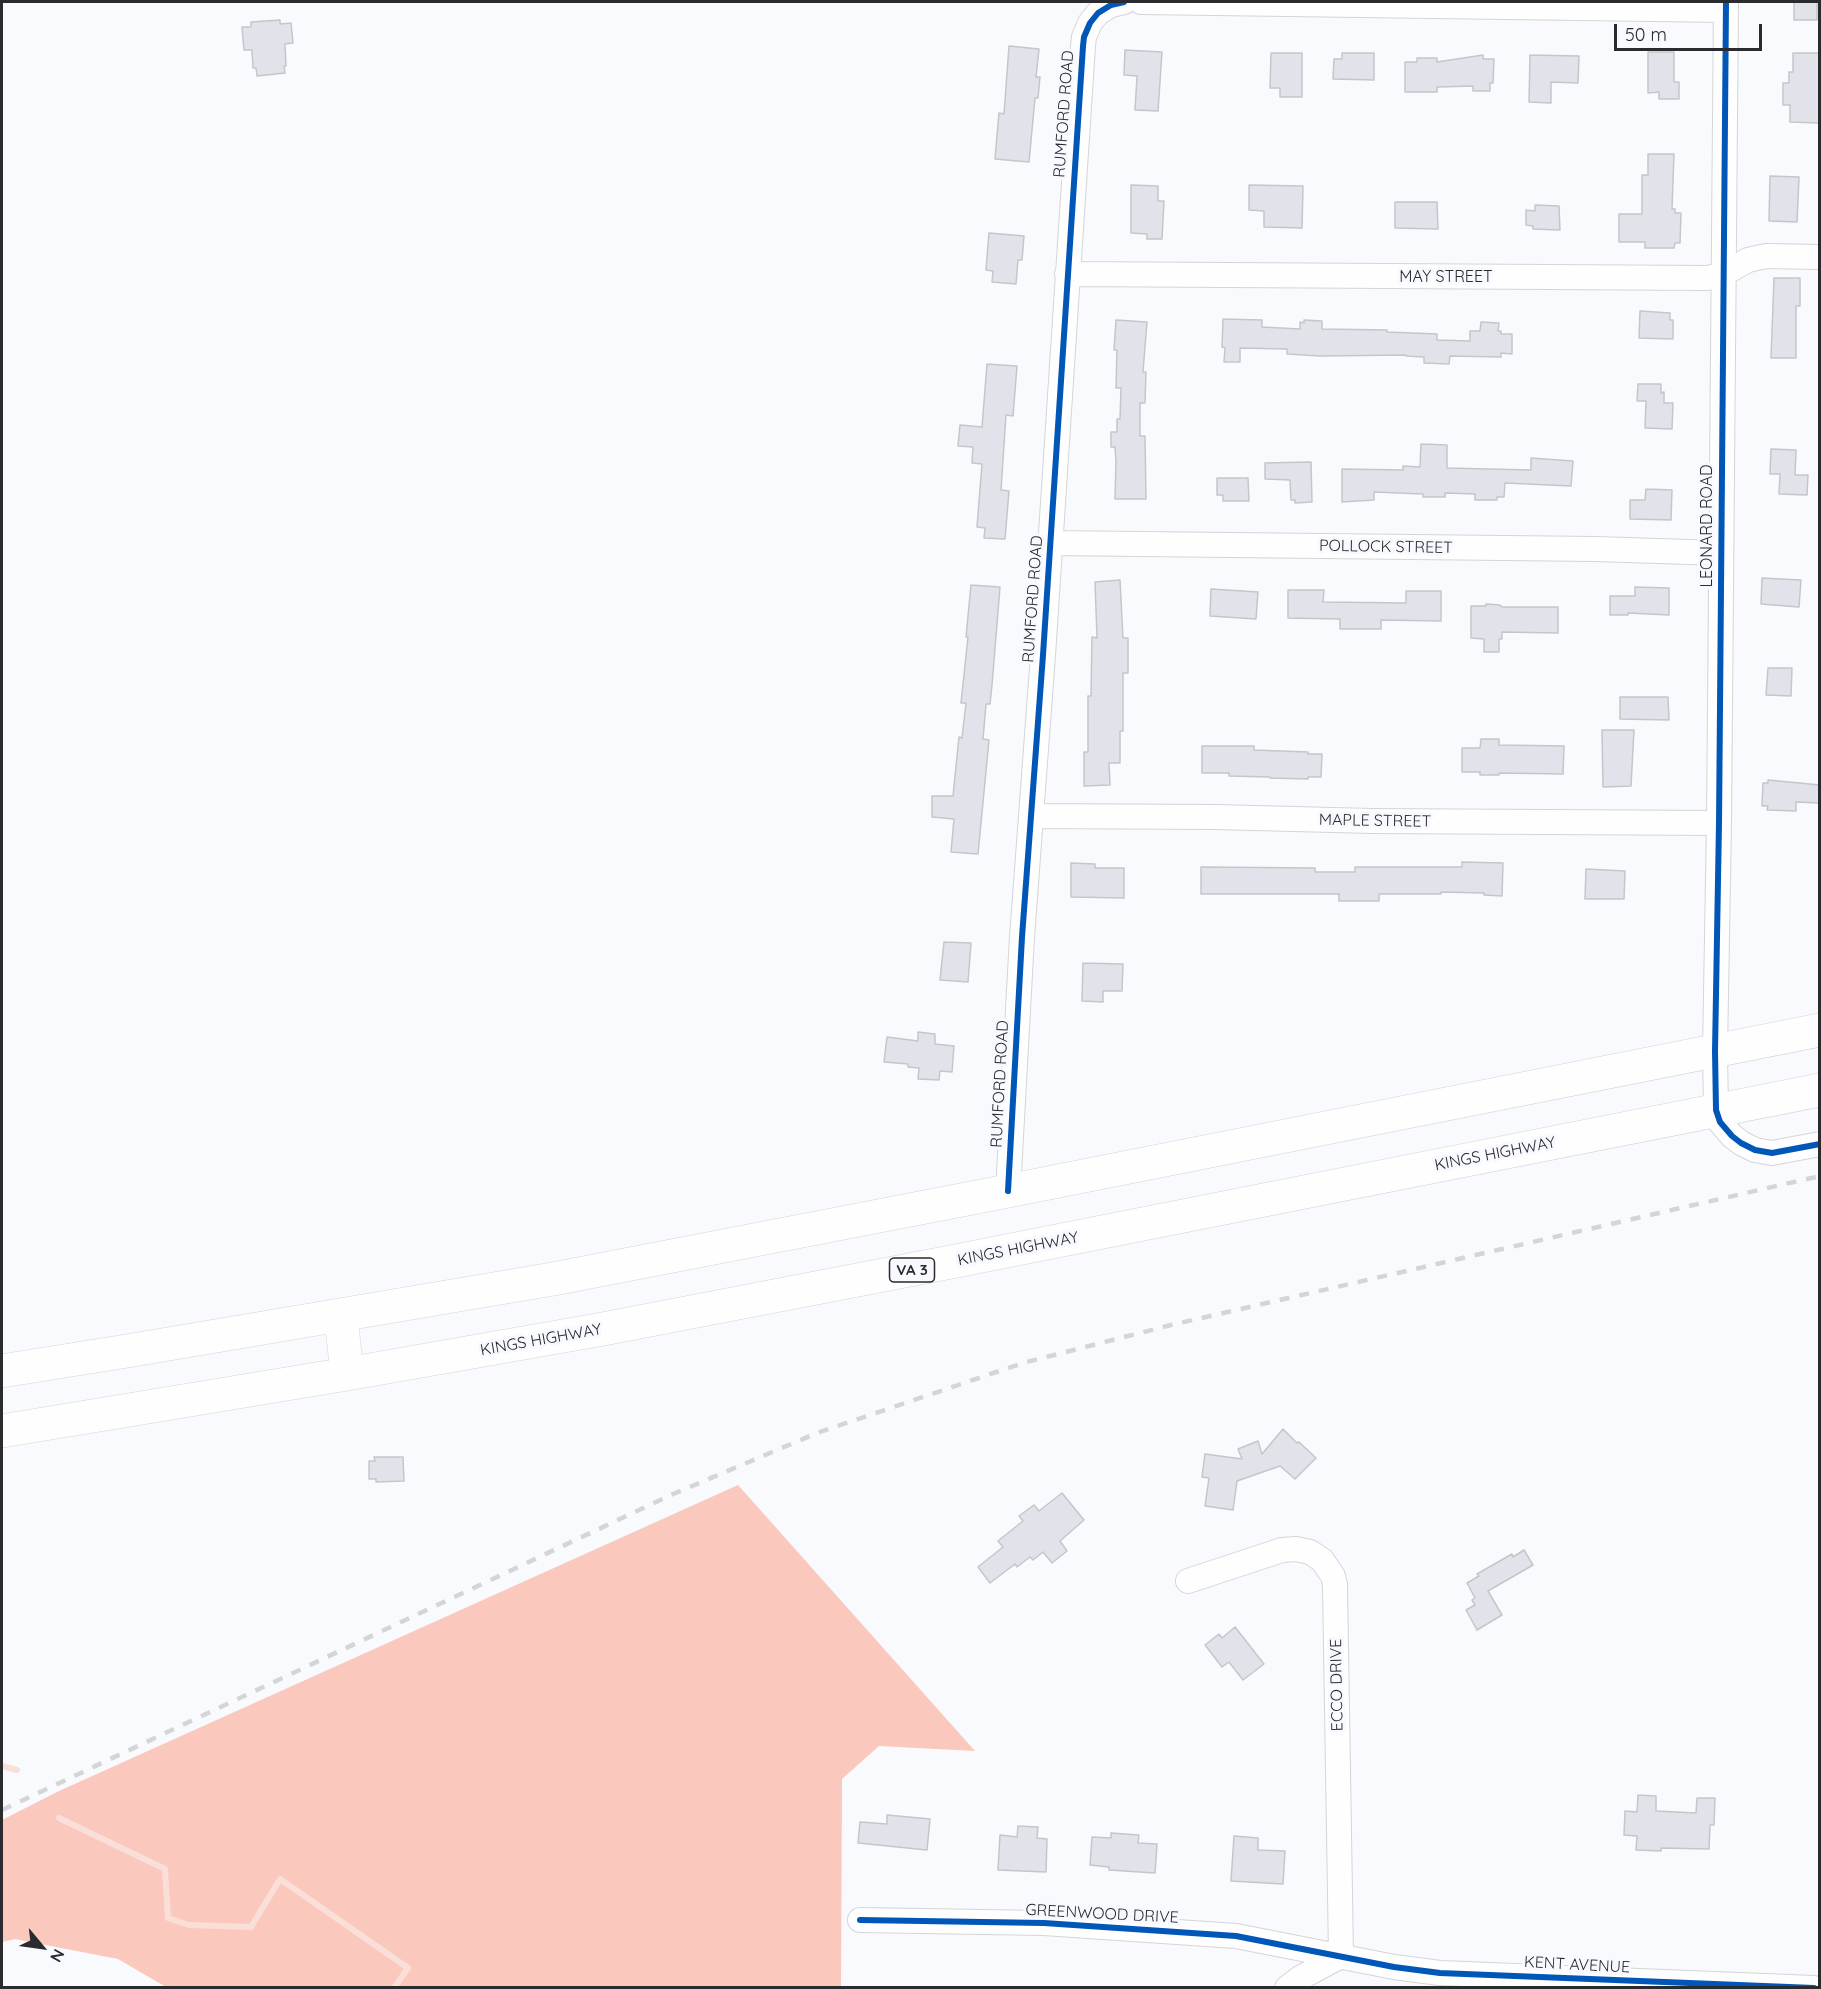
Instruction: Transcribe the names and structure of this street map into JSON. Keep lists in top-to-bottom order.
{
  "streets": {
    "highway": ["KINGS HIGHWAY", "VA 3"],
    "street": [
      "RUMFORD ROAD",
      "MAY STREET",
      "LEONARD ROAD",
      "POLLOCK STREET",
      "MAPLE STREET",
      "ECCO DRIVE",
      "GREENWOOD DRIVE",
      "KENT AVENUE"
    ]
  },
  "crossings": [
    ["RUMFORD ROAD", "MAY STREET"],
    ["RUMFORD ROAD", "POLLOCK STREET"],
    ["RUMFORD ROAD", "MAPLE STREET"],
    ["MAY STREET", "LEONARD ROAD"],
    ["LEONARD ROAD", "POLLOCK STREET"],
    ["LEONARD ROAD", "MAPLE STREET"],
    ["LEONARD ROAD", "KINGS HIGHWAY"],
    ["ECCO DRIVE", "GREENWOOD DRIVE"],
    ["ECCO DRIVE", "KENT AVENUE"],
    ["GREENWOOD DRIVE", "KENT AVENUE"]
  ],
  "scale_bar": "50 m",
  "north": "bottom right"
}
